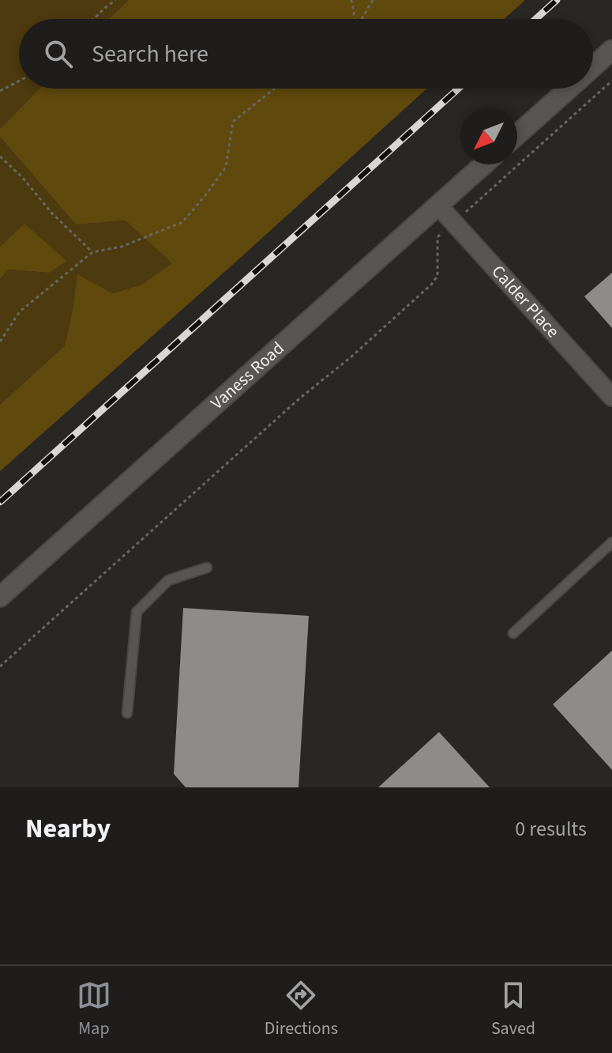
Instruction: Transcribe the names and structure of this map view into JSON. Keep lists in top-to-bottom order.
{
  "streets": {
    "street": ["Calder Place", "Vaness Road"]
  },
  "crossings": [
    ["Calder Place", "Vaness Road"]
  ],
  "north": "bottom left",
  "page": {
    "search": "Search here",
    "heading": ["Nearby", "0 results"],
    "nav": ["Map", "Directions", "Saved"]
  }
}
